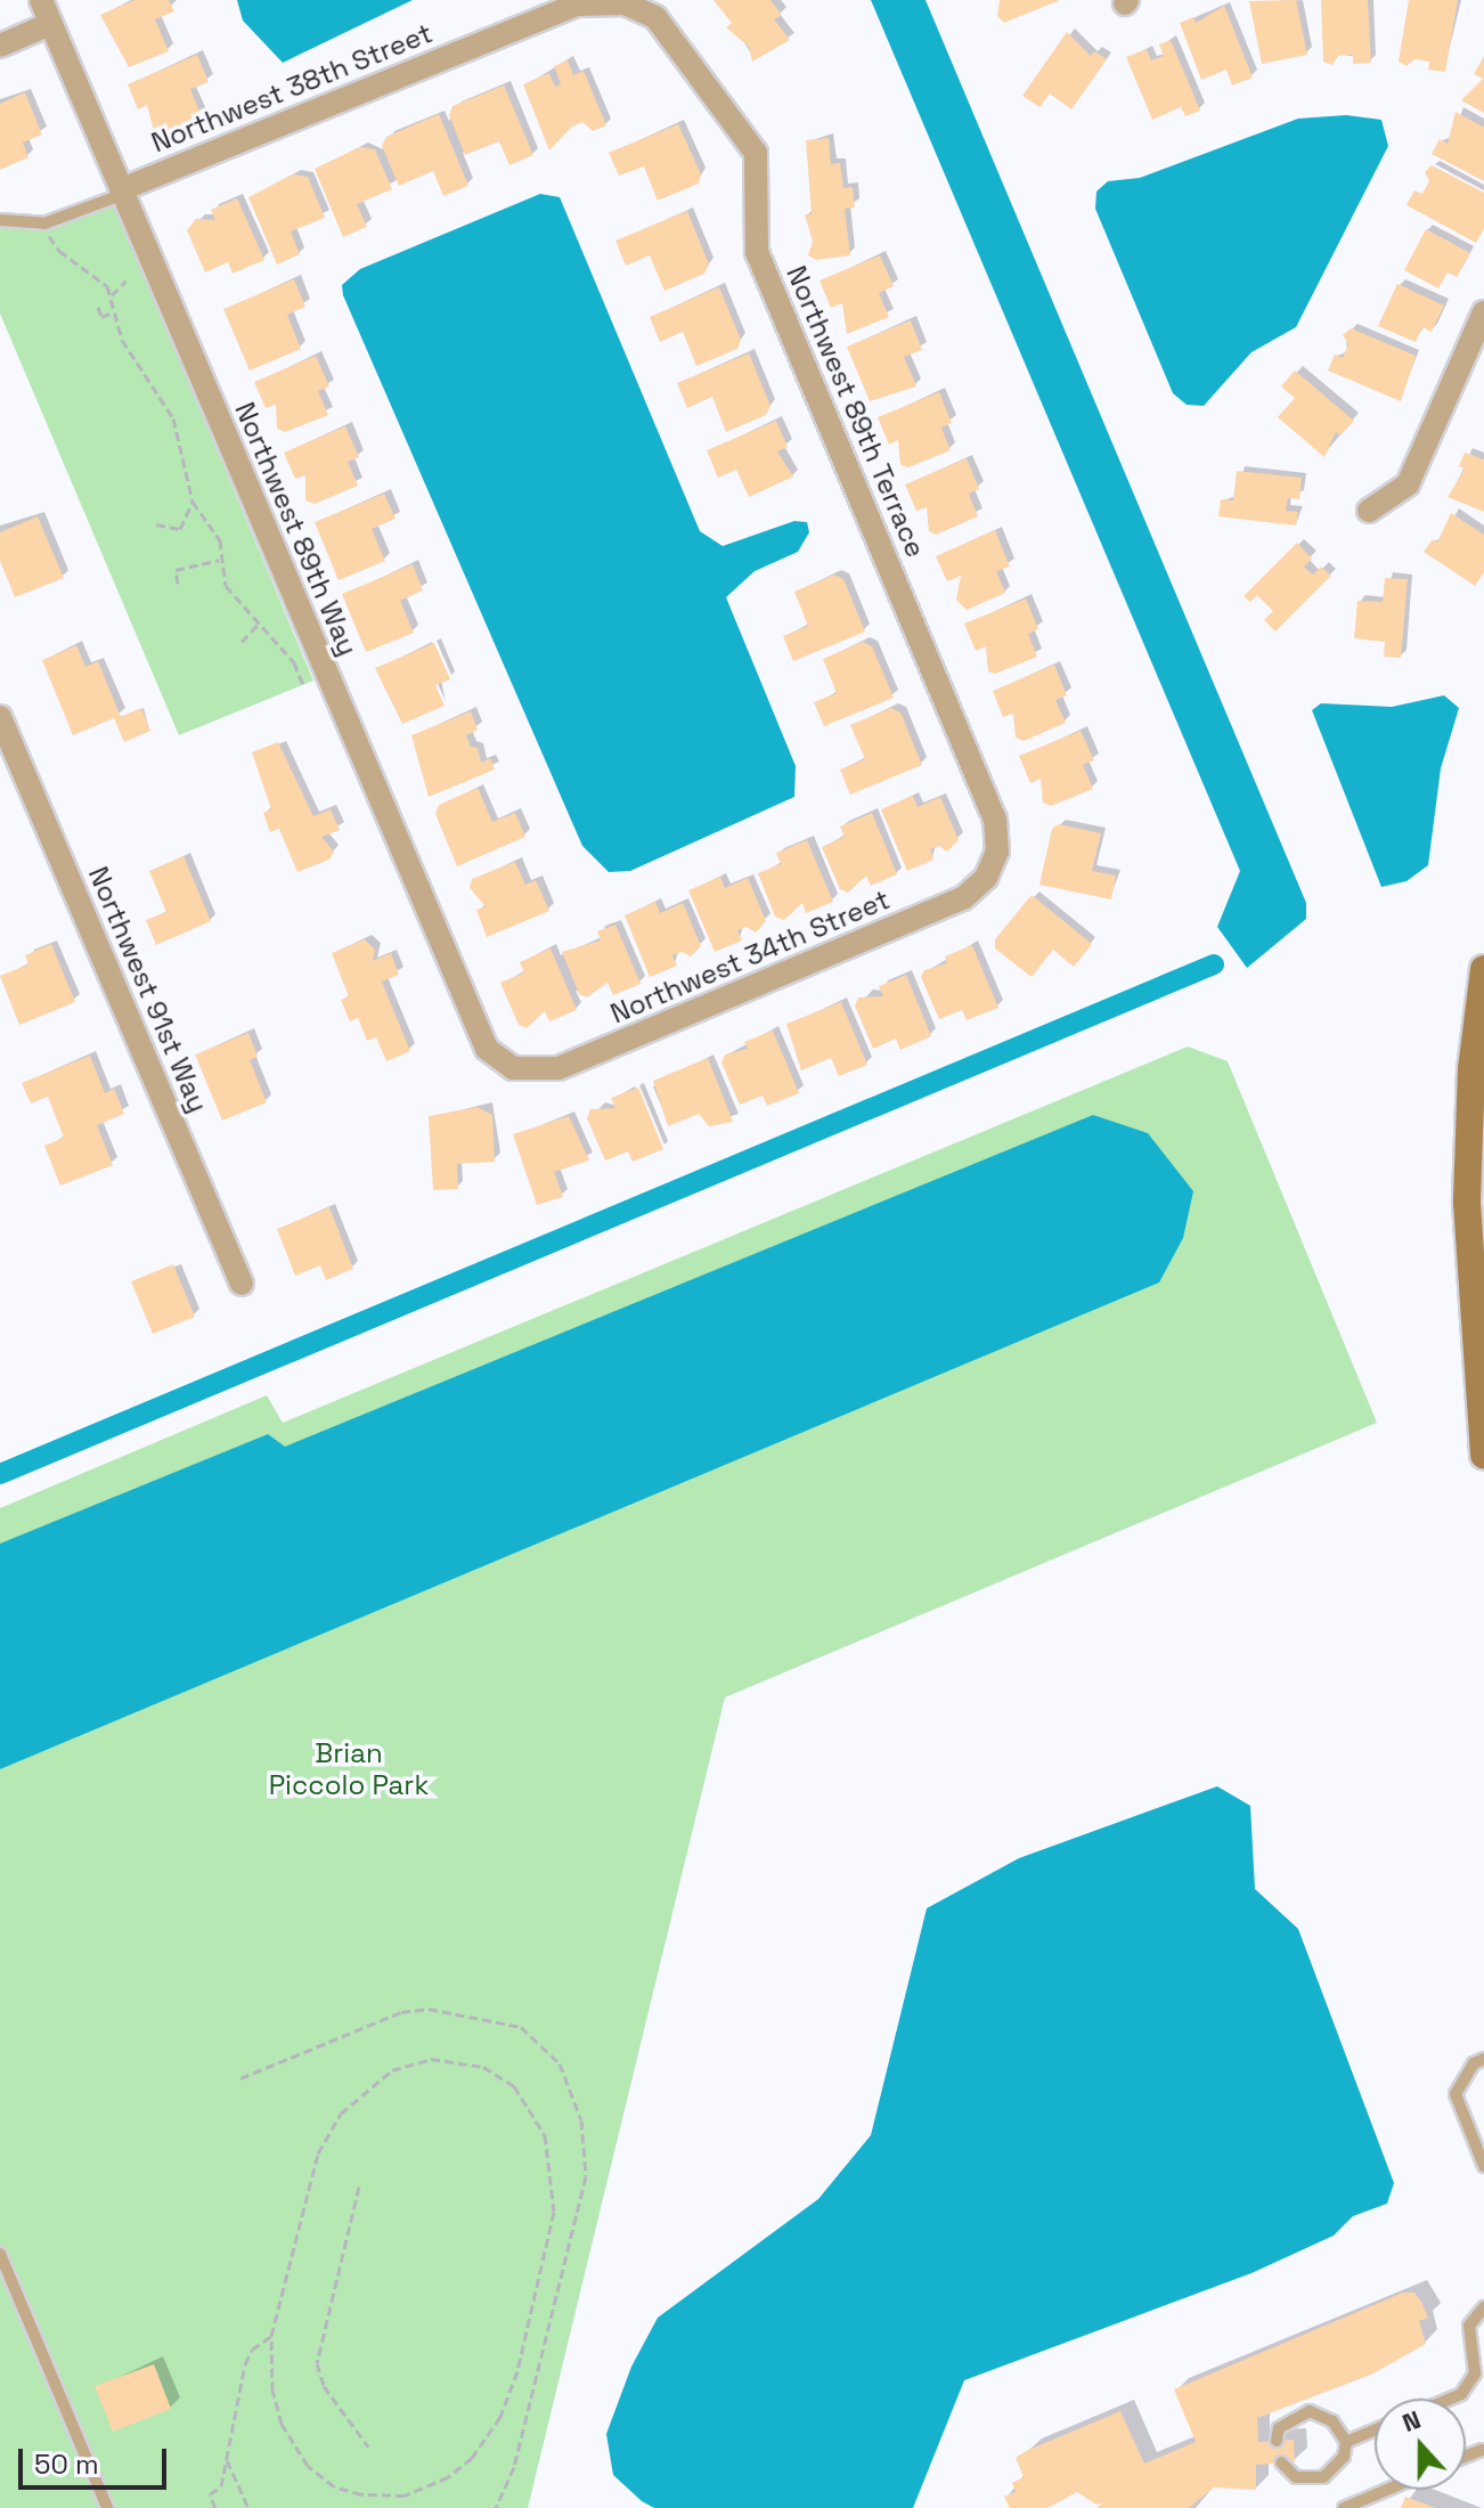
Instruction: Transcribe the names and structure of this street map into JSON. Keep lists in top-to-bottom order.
{
  "streets": {
    "street": [
      "Northwest 38th Street",
      "Northwest 89th Terrace",
      "Northwest 89th Way",
      "Northwest 34th Street",
      "Northwest 91st Way"
    ]
  },
  "crossings": [
    ["Northwest 38th Street", "Northwest 89th Terrace"],
    ["Northwest 38th Street", "Northwest 89th Way"],
    ["Northwest 89th Terrace", "Northwest 34th Street"],
    ["Northwest 89th Way", "Northwest 34th Street"]
  ],
  "parks": ["Brian Piccolo Park"],
  "scale_bar": "50 m",
  "north": "top"
}
